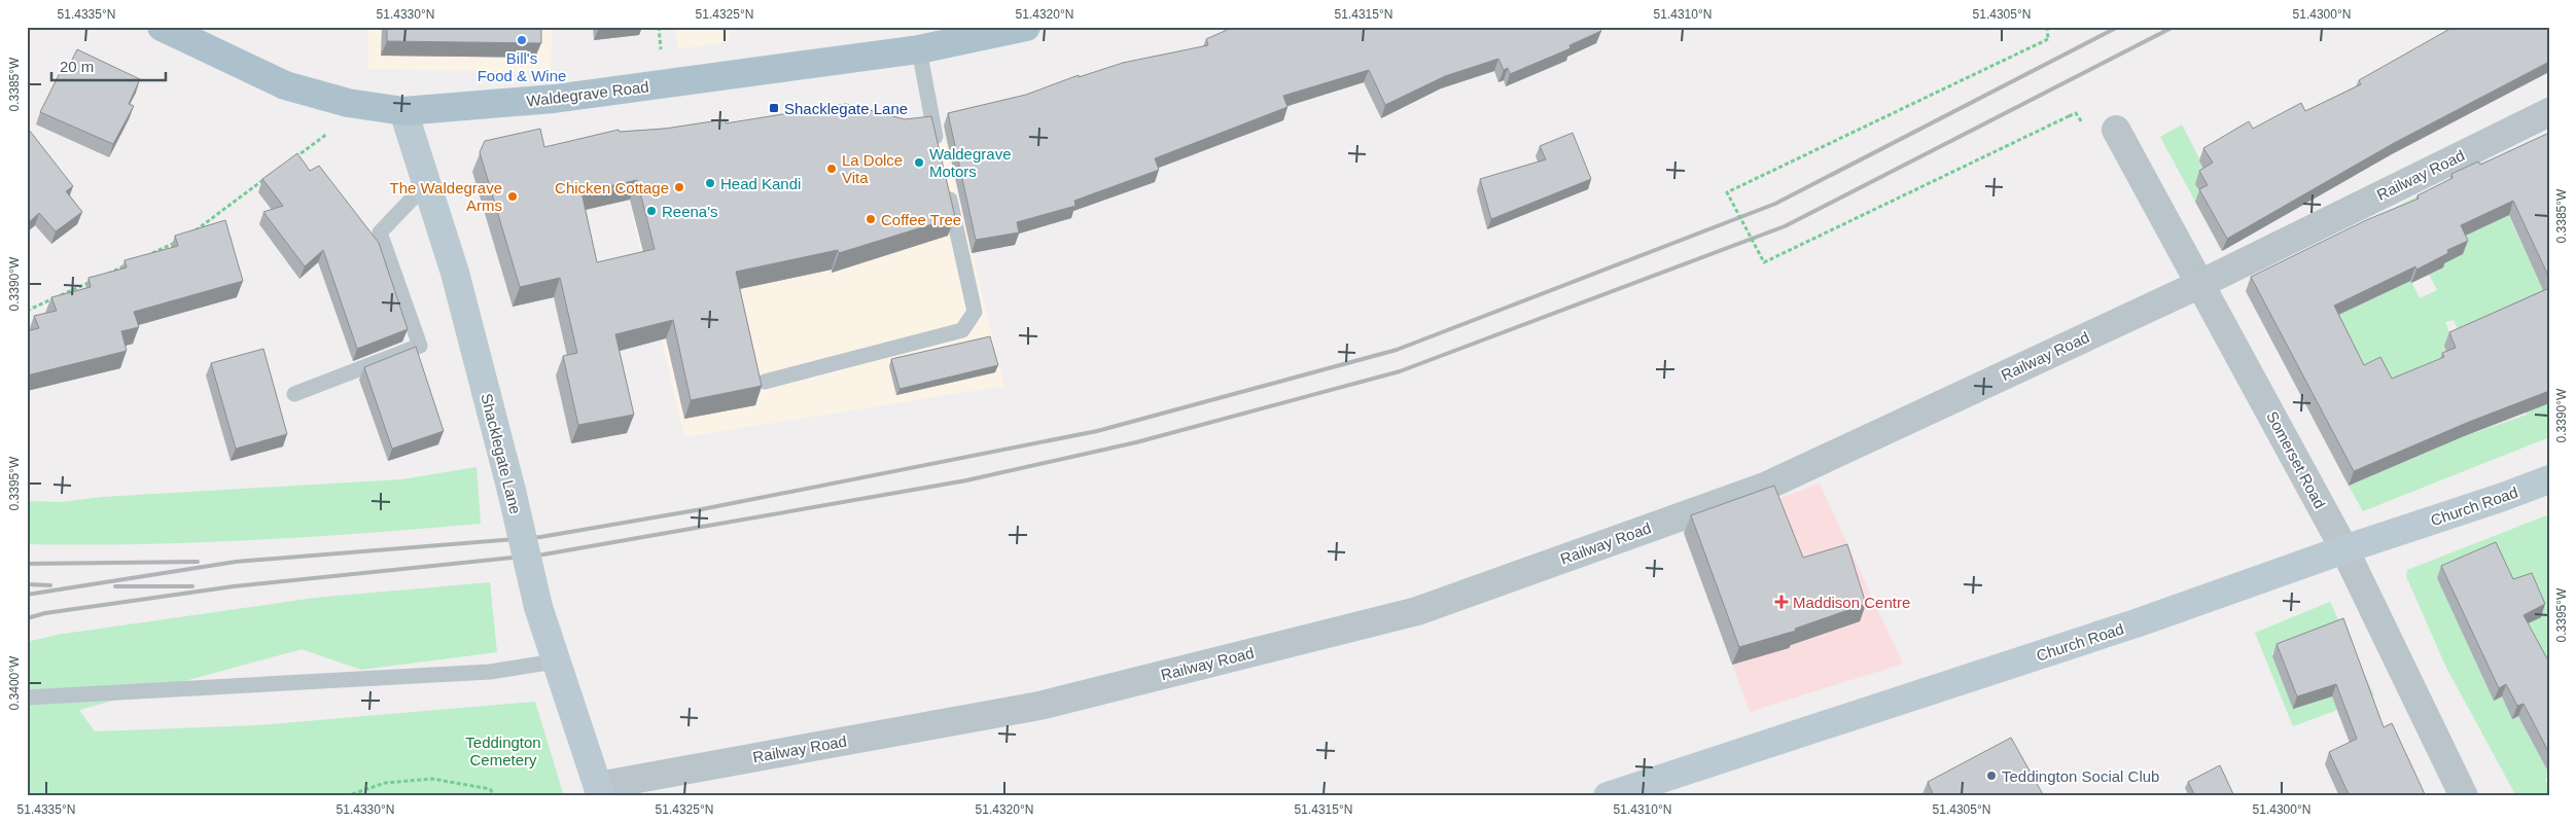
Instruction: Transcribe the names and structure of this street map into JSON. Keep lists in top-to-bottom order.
{
  "streets": {
    "main road": ["Waldegrave Road", "Shacklegate Lane", "Church Road"],
    "street": ["Railway Road", "Somerset Road"]
  },
  "crossings": [
    ["Waldegrave Road", "Shacklegate Lane"],
    ["Railway Road", "Shacklegate Lane"],
    ["Railway Road", "Somerset Road"],
    ["Somerset Road", "Church Road"]
  ],
  "parks": ["Teddington Cemetery"],
  "places": {
    "other": [
      "Bill's Food & Wine",
      "Waldegrave Motors",
      "La Dolce Vita",
      "Head Kandi",
      "Chicken Cottage",
      "The Waldegrave Arms",
      "Reena's",
      "Coffee Tree",
      "Teddington Social Club"
    ],
    "transit": ["Shacklegate Lane"],
    "health": ["Maddison Centre"]
  },
  "scale_bar": "20 m",
  "coordinates": [
    "51.4335°N",
    "51.4330°N",
    "51.4325°N",
    "51.4320°N",
    "51.4315°N",
    "51.4310°N",
    "51.4305°N",
    "51.4300°N",
    "0.3385°W",
    "0.3390°W",
    "0.3395°W",
    "0.3400°W"
  ]
}
